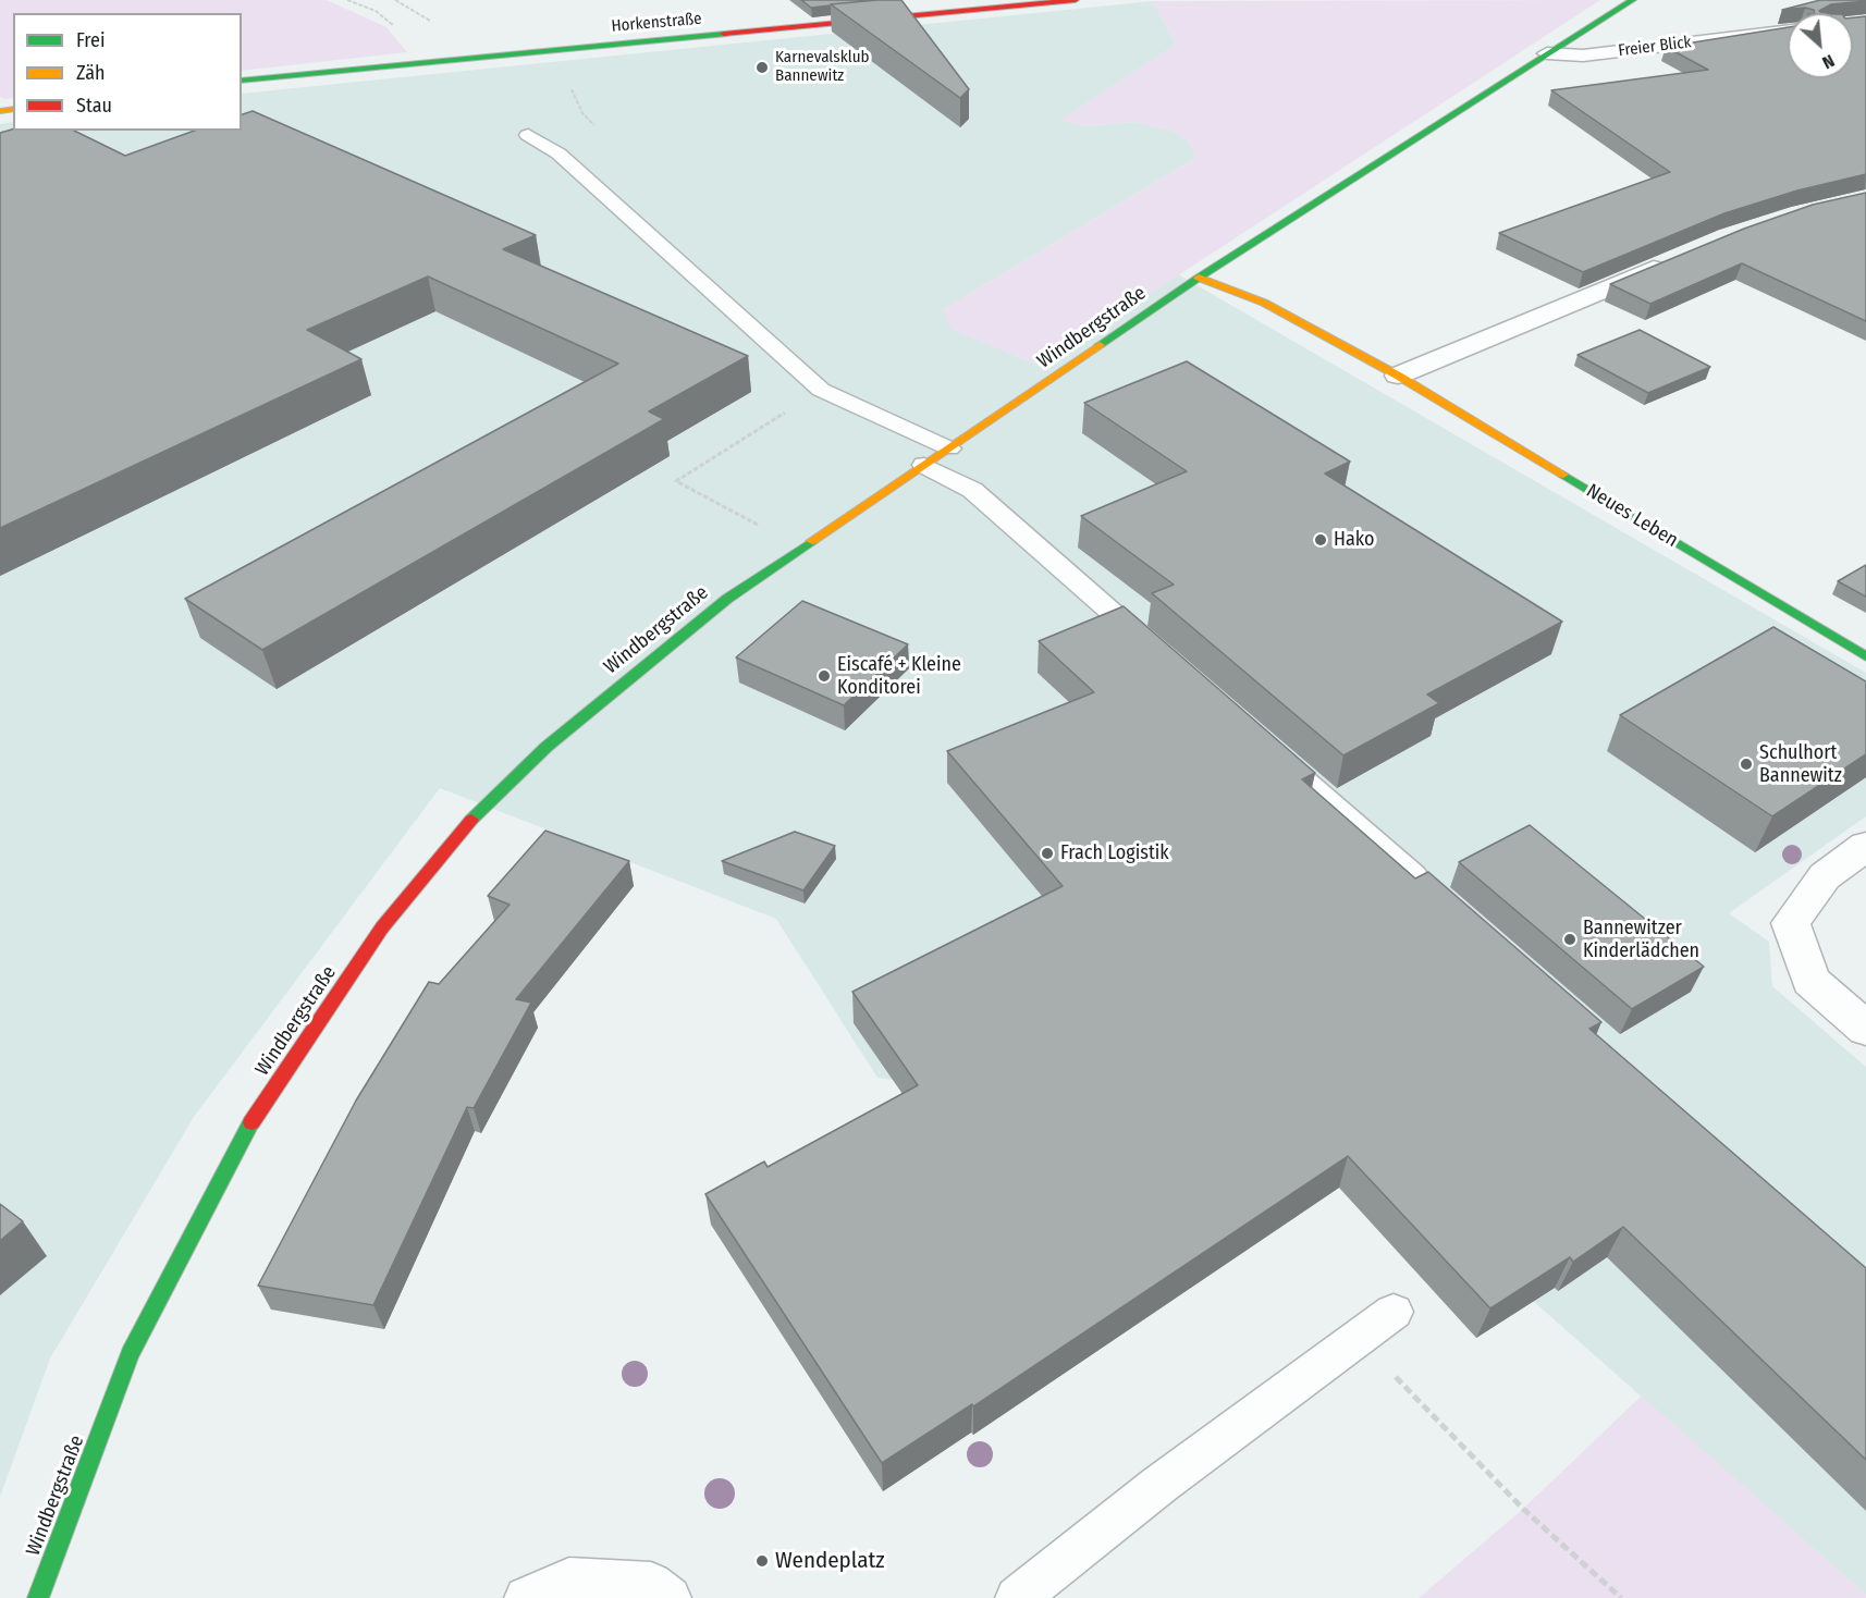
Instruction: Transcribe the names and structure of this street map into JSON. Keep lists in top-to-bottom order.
{
  "streets": {
    "street": [
      "Horkenstraße",
      "Freier Blick",
      "Windbergstraße",
      "Neues Leben"
    ]
  },
  "crossings": [
    ["Freier Blick", "Windbergstraße"],
    ["Windbergstraße", "Neues Leben"]
  ],
  "places": [
    "Karnevalsklub Bannewitz",
    "Hako",
    "Eiscafé + Kleine Konditorei",
    "Schulhort Bannewitz",
    "Frach Logistik",
    "Bannewitzer Kinderlädchen",
    "Wendeplatz"
  ],
  "legend": ["Frei", "Zäh", "Stau"],
  "north": "bottom right"
}
